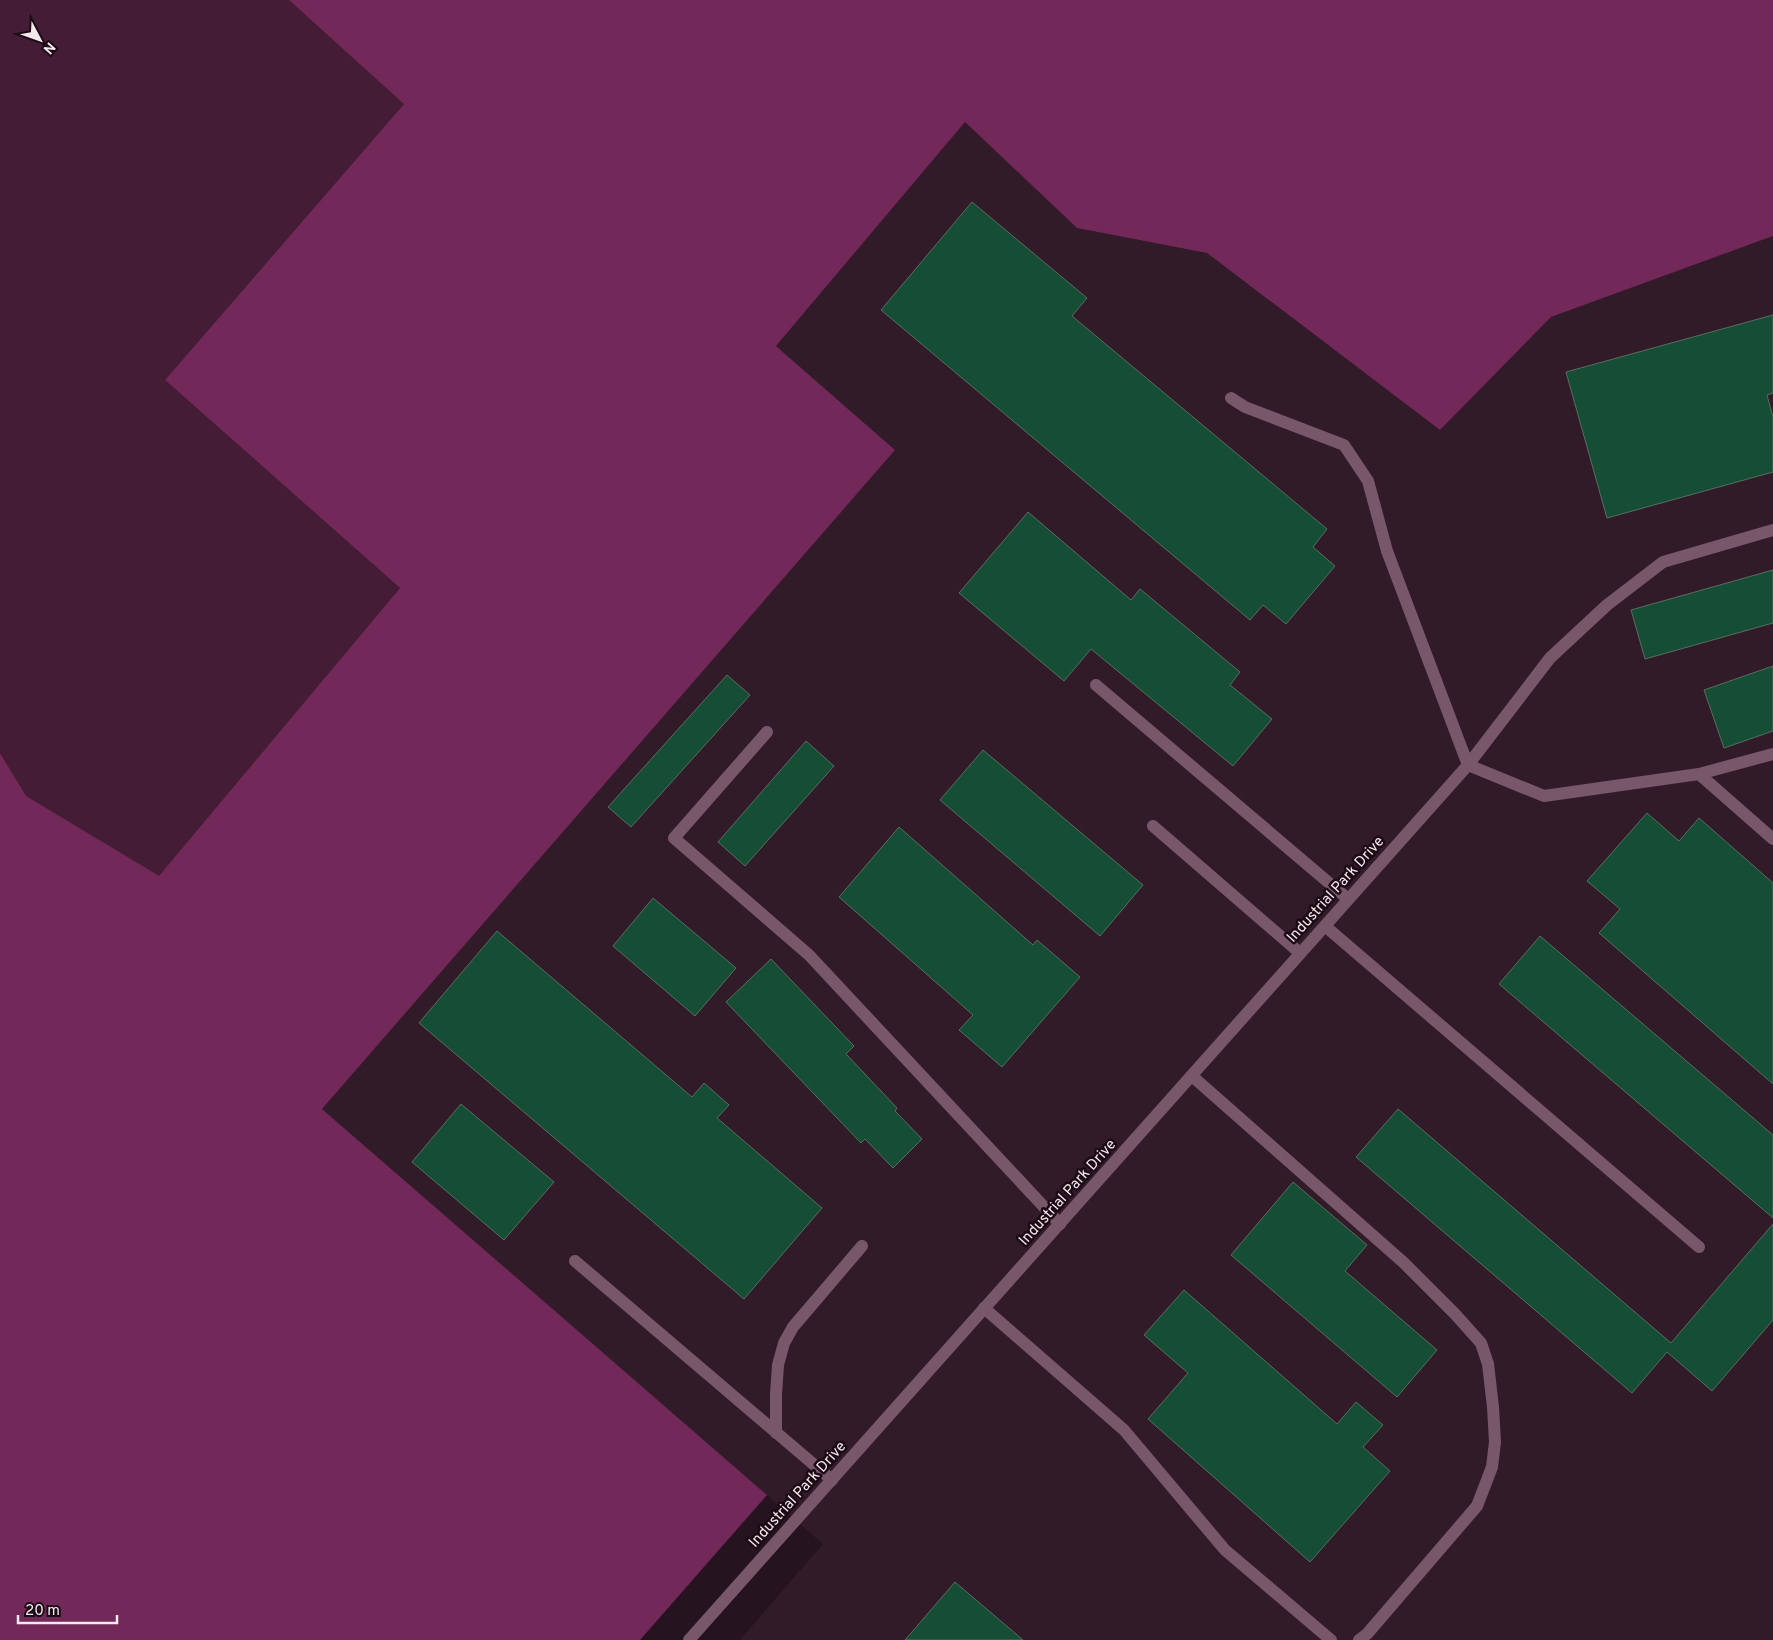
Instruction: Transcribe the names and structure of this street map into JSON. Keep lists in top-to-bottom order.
{
  "streets": {
    "street": ["Industrial Park Drive"]
  },
  "scale_bar": "20 m",
  "north": "bottom right"
}
